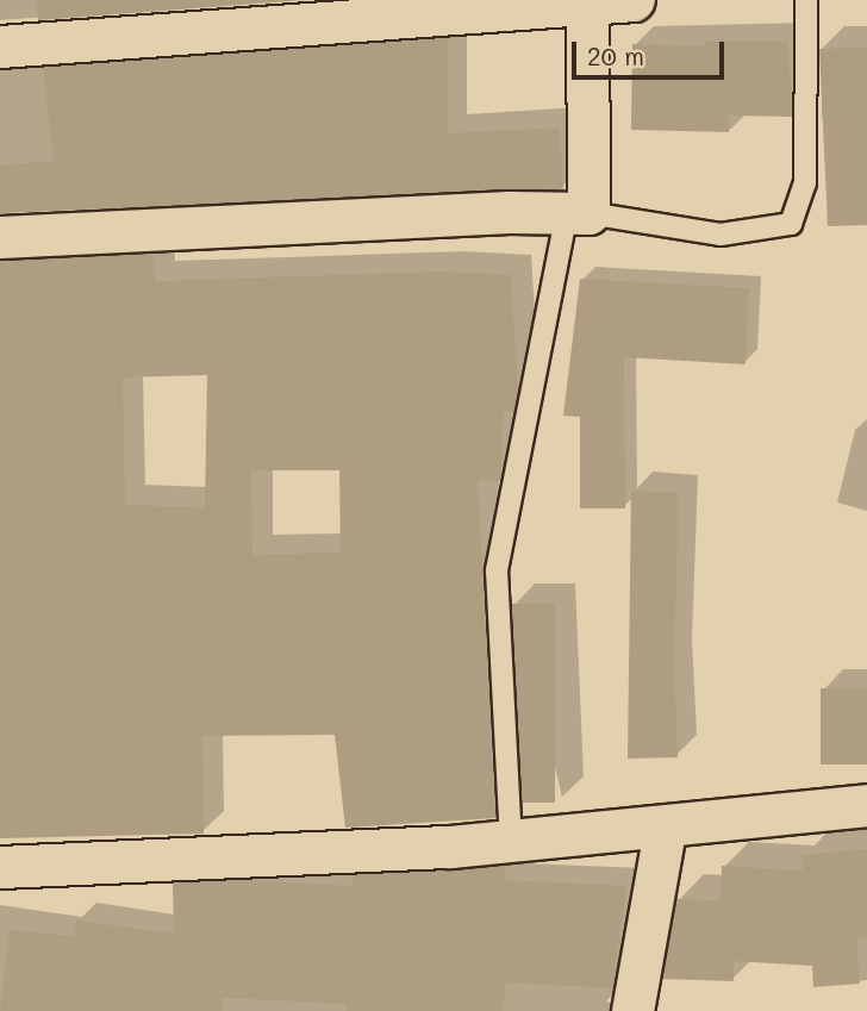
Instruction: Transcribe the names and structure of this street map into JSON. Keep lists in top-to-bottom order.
{
  "scale_bar": "20 m"
}
